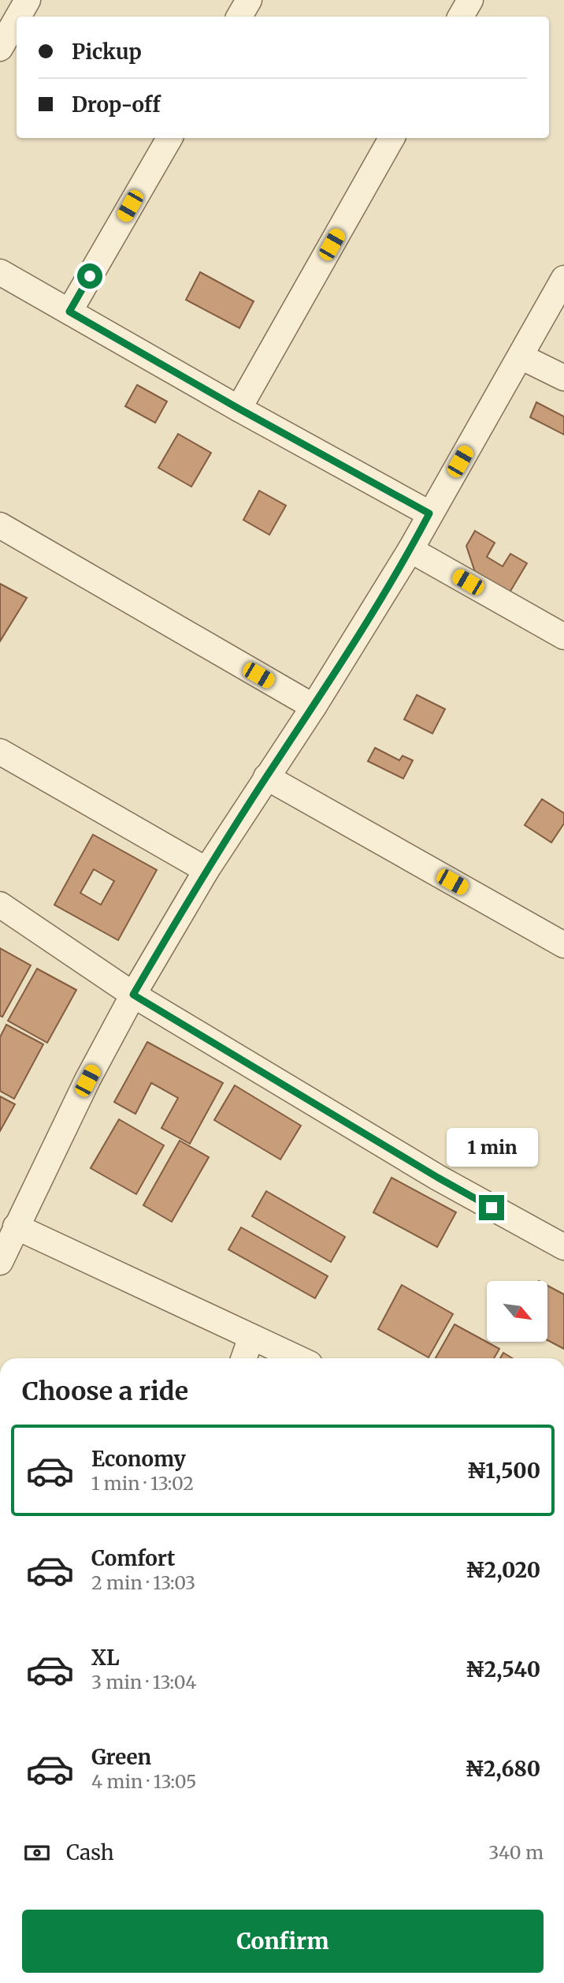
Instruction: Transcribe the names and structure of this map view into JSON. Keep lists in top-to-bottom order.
{
  "north": "bottom right",
  "page": {
    "banner": ["Pickup", "Drop-off"],
    "bubble": "1 min",
    "heading": "Choose a ride",
    "list": [
      {
        "name": "Economy",
        "note": "1 min · 13:02",
        "value": "₦1,500"
      },
      {
        "name": "Comfort",
        "note": "2 min · 13:03",
        "value": "₦2,020"
      },
      {
        "name": "XL",
        "note": "3 min · 13:04",
        "value": "₦2,540"
      },
      {
        "name": "Green",
        "note": "4 min · 13:05",
        "value": "₦2,680"
      }
    ],
    "pay": ["Cash", "340 m"],
    "buttons": "Confirm"
  }
}
